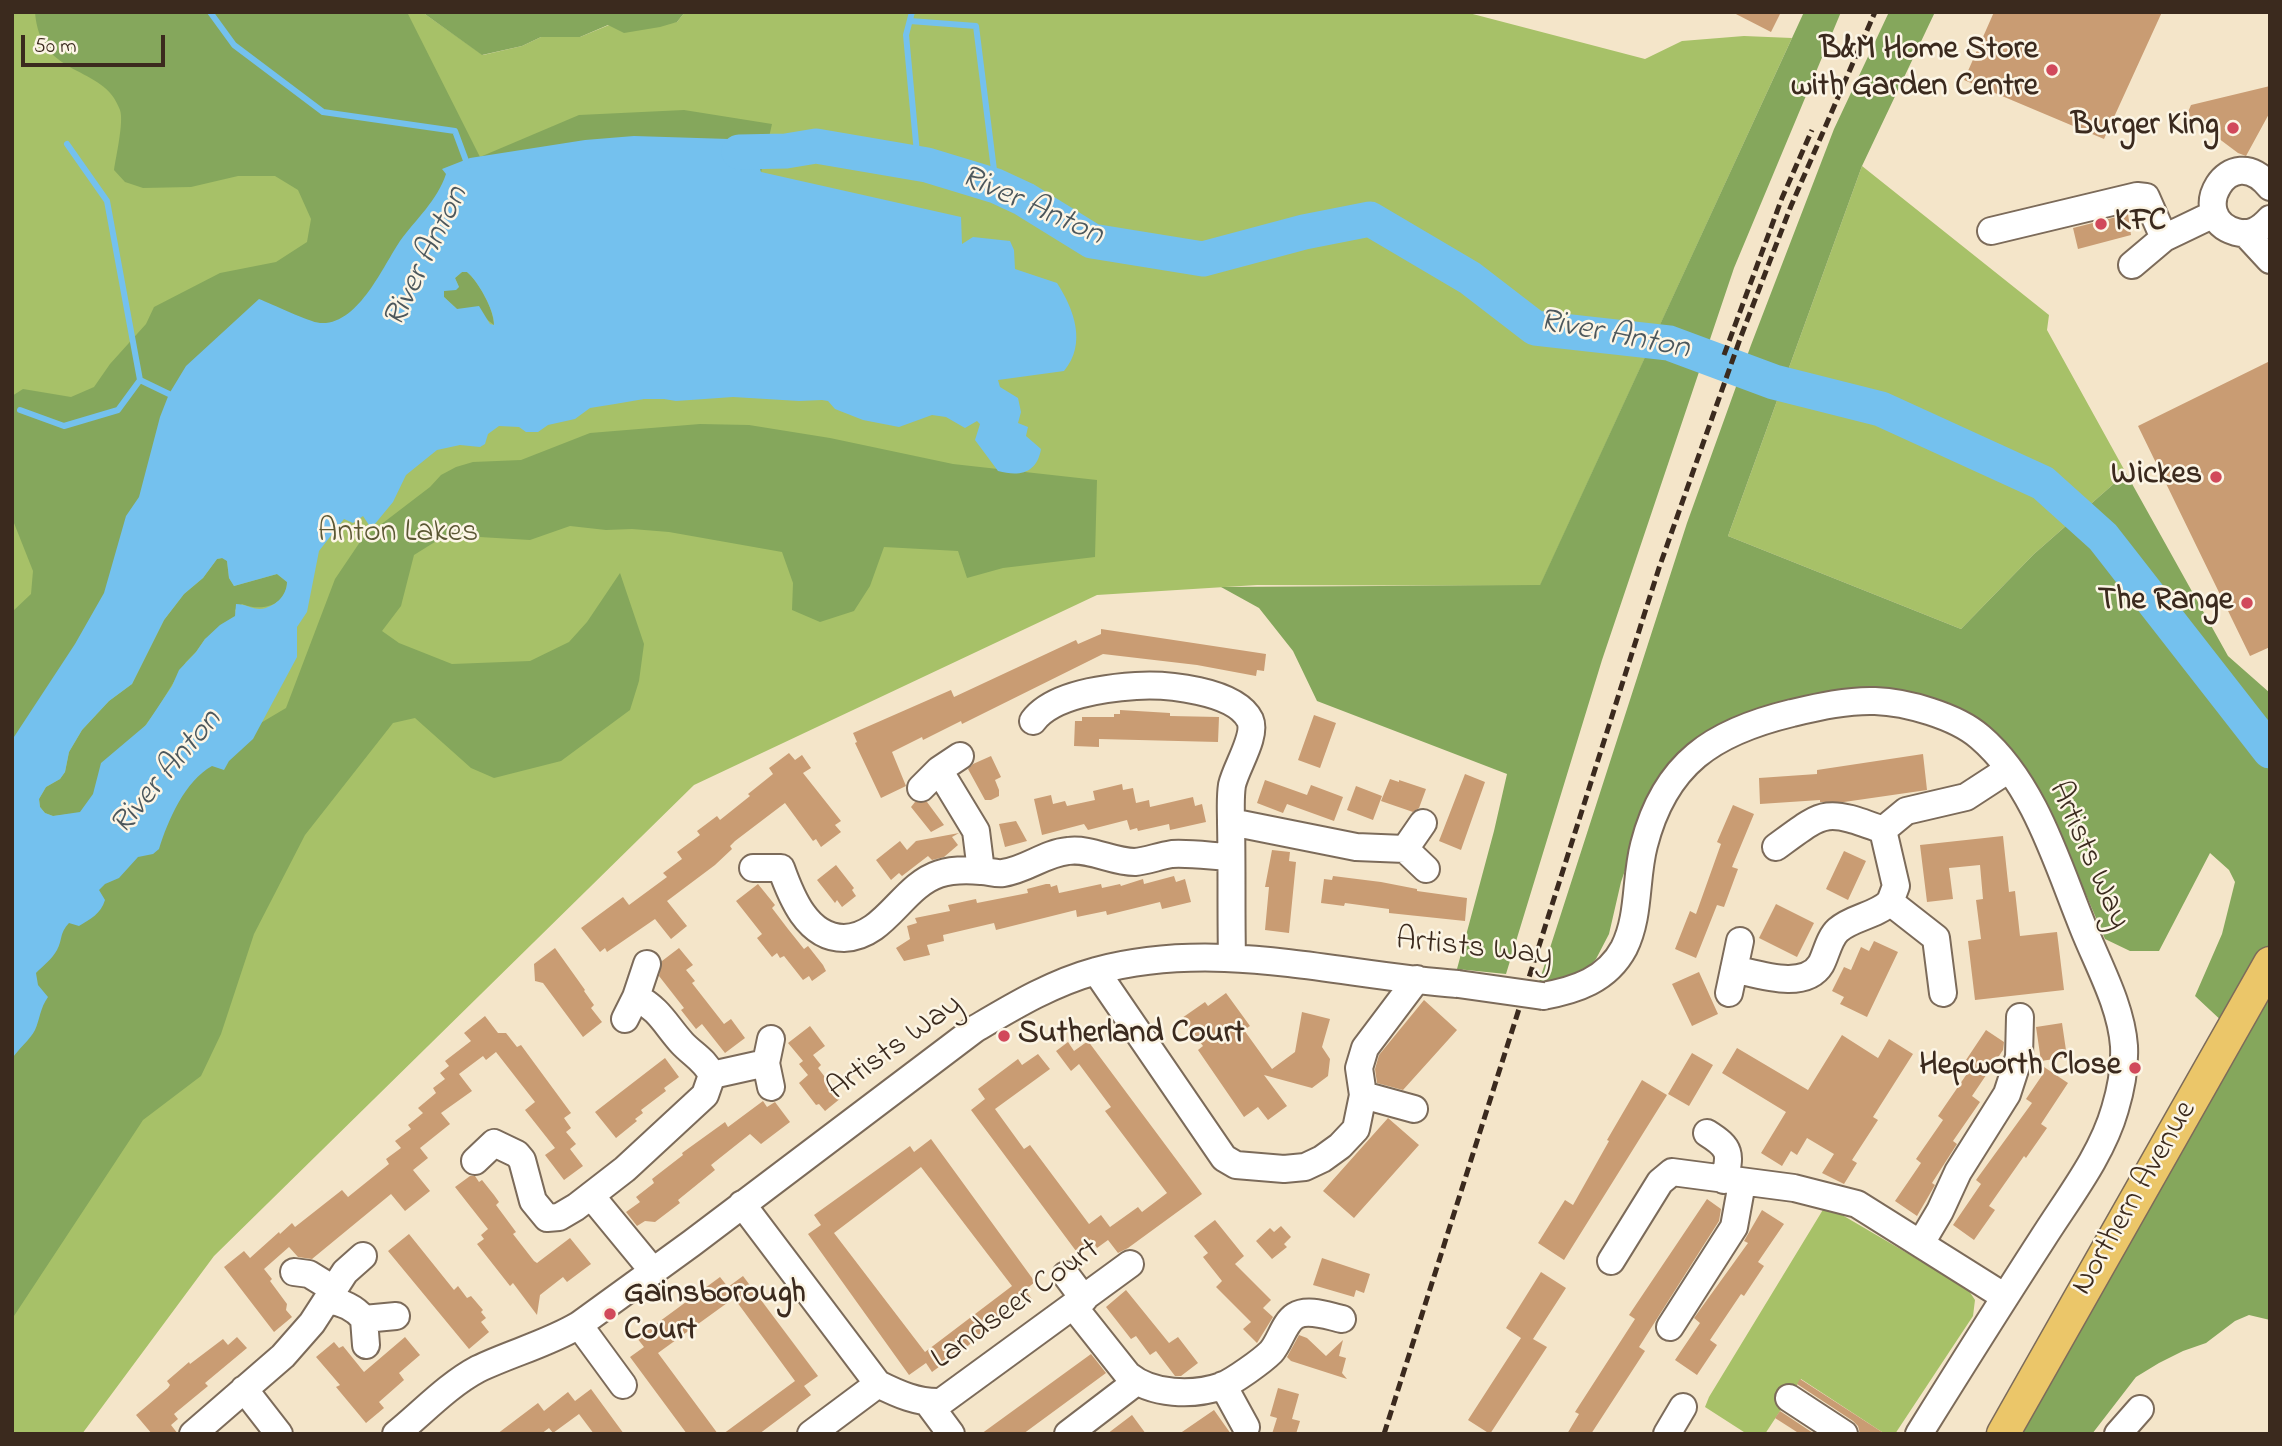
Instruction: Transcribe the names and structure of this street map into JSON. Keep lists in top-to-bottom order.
{
  "streets": {
    "main road": ["Northern Avenue"],
    "street": ["Artists Way", "Landseer Court"]
  },
  "water": ["River Anton"],
  "parks": ["Anton Lakes"],
  "places": [
    "B&M Home Store with Garden Centre",
    "Burger King",
    "KFC",
    "Wickes",
    "The Range",
    "Sutherland Court",
    "Hepworth Close",
    "Gainsborough Court"
  ],
  "scale_bar": "50 m"
}
